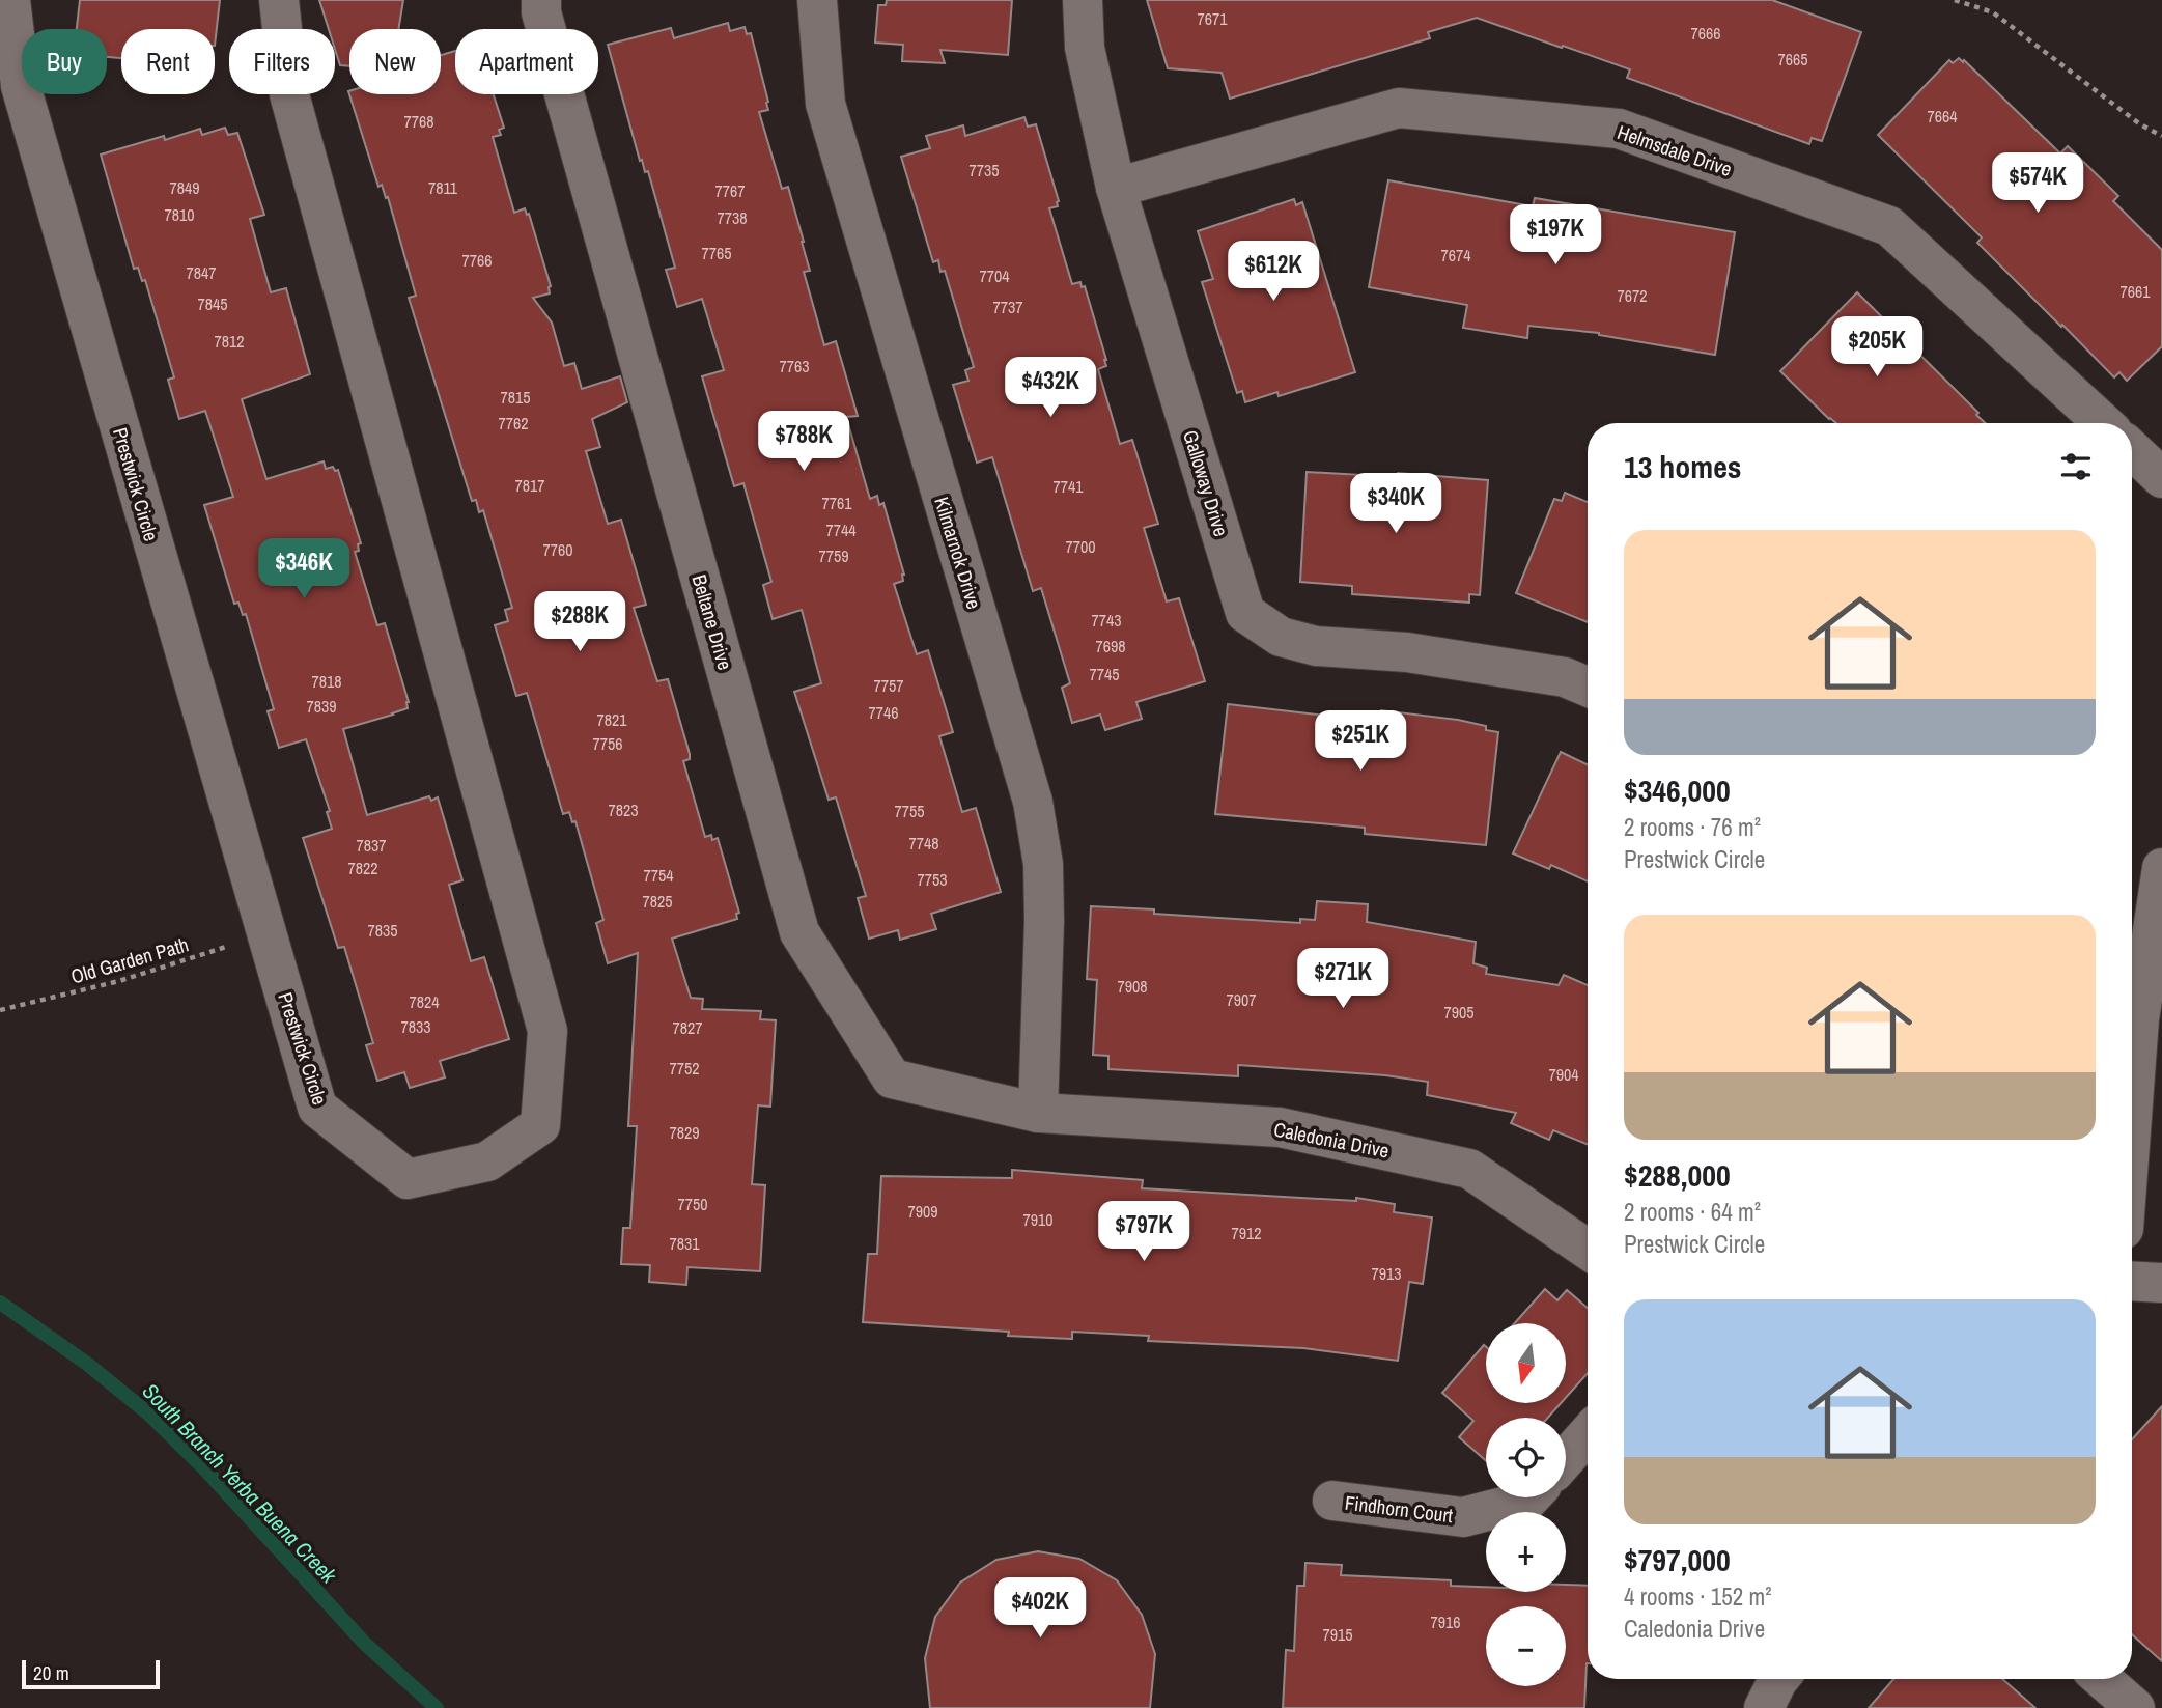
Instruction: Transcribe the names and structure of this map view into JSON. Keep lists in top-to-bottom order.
{
  "streets": {
    "street": [
      "Helmsdale Drive",
      "Galloway Drive",
      "Prestwick Circle",
      "Kilmarnok Drive",
      "Beltane Drive",
      "Caledonia Drive",
      "Findhorn Court"
    ],
    "path": ["Old Garden Path"]
  },
  "crossings": [
    ["Helmsdale Drive", "Galloway Drive"],
    ["Prestwick Circle", "Old Garden Path"],
    ["Kilmarnok Drive", "Beltane Drive"],
    ["Kilmarnok Drive", "Caledonia Drive"],
    ["Beltane Drive", "Caledonia Drive"]
  ],
  "water": ["South Branch Yerba Buena Creek"],
  "house_numbers": [
    "7671",
    "7666",
    "7665",
    "7664",
    "7768",
    "7735",
    "7849",
    "7811",
    "7767",
    "7810",
    "7738",
    "7765",
    "7674",
    "7766",
    "7847",
    "7704",
    "7661",
    "7672",
    "7845",
    "7737",
    "7812",
    "7763",
    "7815",
    "7762",
    "7817",
    "7741",
    "7761",
    "7744",
    "7700",
    "7760",
    "7759",
    "7743",
    "7698",
    "7745",
    "7818",
    "7757",
    "7839",
    "7746",
    "7821",
    "7756",
    "7823",
    "7755",
    "7748",
    "7837",
    "7822",
    "7754",
    "7753",
    "7825",
    "7835",
    "7908",
    "7907",
    "7824",
    "7905",
    "7833",
    "7827",
    "7752",
    "7904",
    "7829",
    "7750",
    "7909",
    "7910",
    "7912",
    "7831",
    "7913",
    "7916",
    "7915"
  ],
  "scale_bar": "20 m",
  "north": "bottom",
  "page": {
    "chip": [
      "Buy",
      "Rent",
      "Filters",
      "New",
      "Apartment"
    ],
    "price": [
      "$574K",
      "$197K",
      "$612K",
      "$205K",
      "$432K",
      "$788K",
      "$340K",
      "$346K",
      "$288K",
      "$251K",
      "$271K",
      "$797K",
      "$402K"
    ],
    "heading": "13 homes",
    "list": [
      {
        "name": "$346,000",
        "note": "2 rooms · 76 m² · Prestwick Circle"
      },
      {
        "name": "$288,000",
        "note": "2 rooms · 64 m² · Prestwick Circle"
      },
      {
        "name": "$797,000",
        "note": "4 rooms · 152 m² · Caledonia Drive"
      }
    ],
    "map_buttons": ["+", "−"],
    "scale": "20 m"
  }
}
